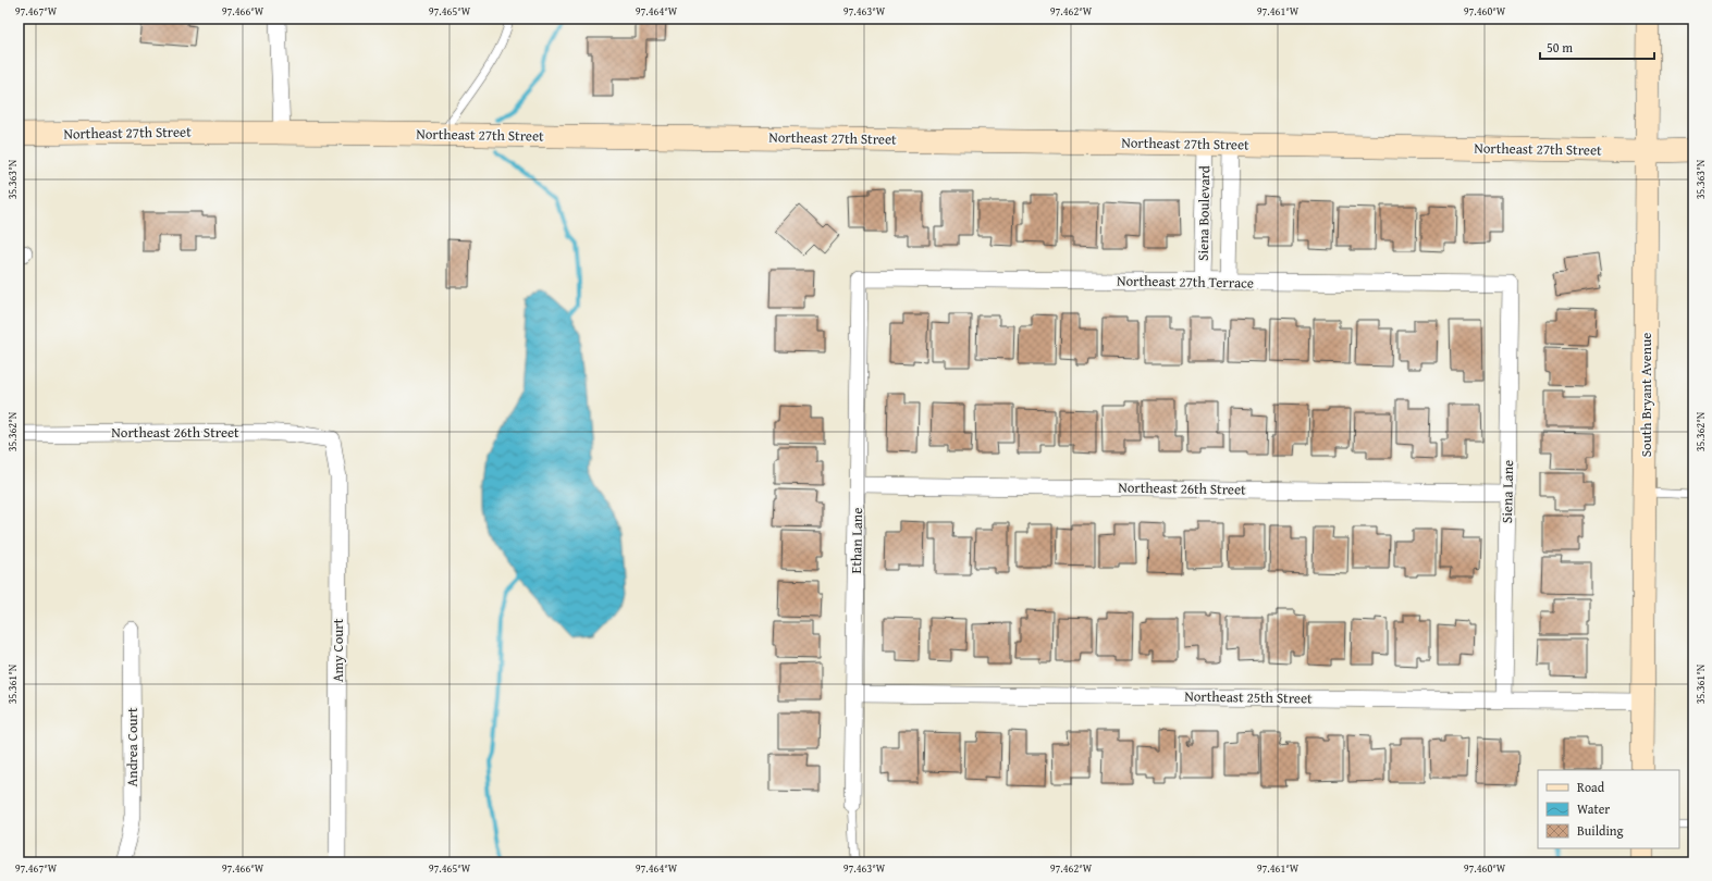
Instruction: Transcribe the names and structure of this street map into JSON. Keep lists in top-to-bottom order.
{
  "streets": {
    "street": [
      "Northeast 27th Street",
      "Siena Boulevard",
      "Northeast 27th Terrace",
      "South Bryant Avenue",
      "Northeast 26th Street",
      "Siena Lane",
      "Ethan Lane",
      "Amy Court",
      "Northeast 25th Street",
      "Andrea Court"
    ]
  },
  "crossings": [
    ["Northeast 27th Street", "Siena Boulevard"],
    ["Northeast 27th Street", "South Bryant Avenue"],
    ["Siena Boulevard", "Northeast 27th Terrace"],
    ["Northeast 27th Terrace", "Siena Lane"],
    ["Northeast 27th Terrace", "Ethan Lane"],
    ["South Bryant Avenue", "Northeast 25th Street"],
    ["Northeast 26th Street", "Siena Lane"],
    ["Northeast 26th Street", "Ethan Lane"],
    ["Northeast 26th Street", "Amy Court"],
    ["Siena Lane", "Northeast 25th Street"],
    ["Ethan Lane", "Northeast 25th Street"]
  ],
  "legend": ["Road", "Water", "Building"],
  "scale_bar": "50 m",
  "coordinates": [
    "97.467°W",
    "97.466°W",
    "97.465°W",
    "97.464°W",
    "97.463°W",
    "97.462°W",
    "97.461°W",
    "97.460°W",
    "35.363°N",
    "35.362°N",
    "35.361°N"
  ]
}
